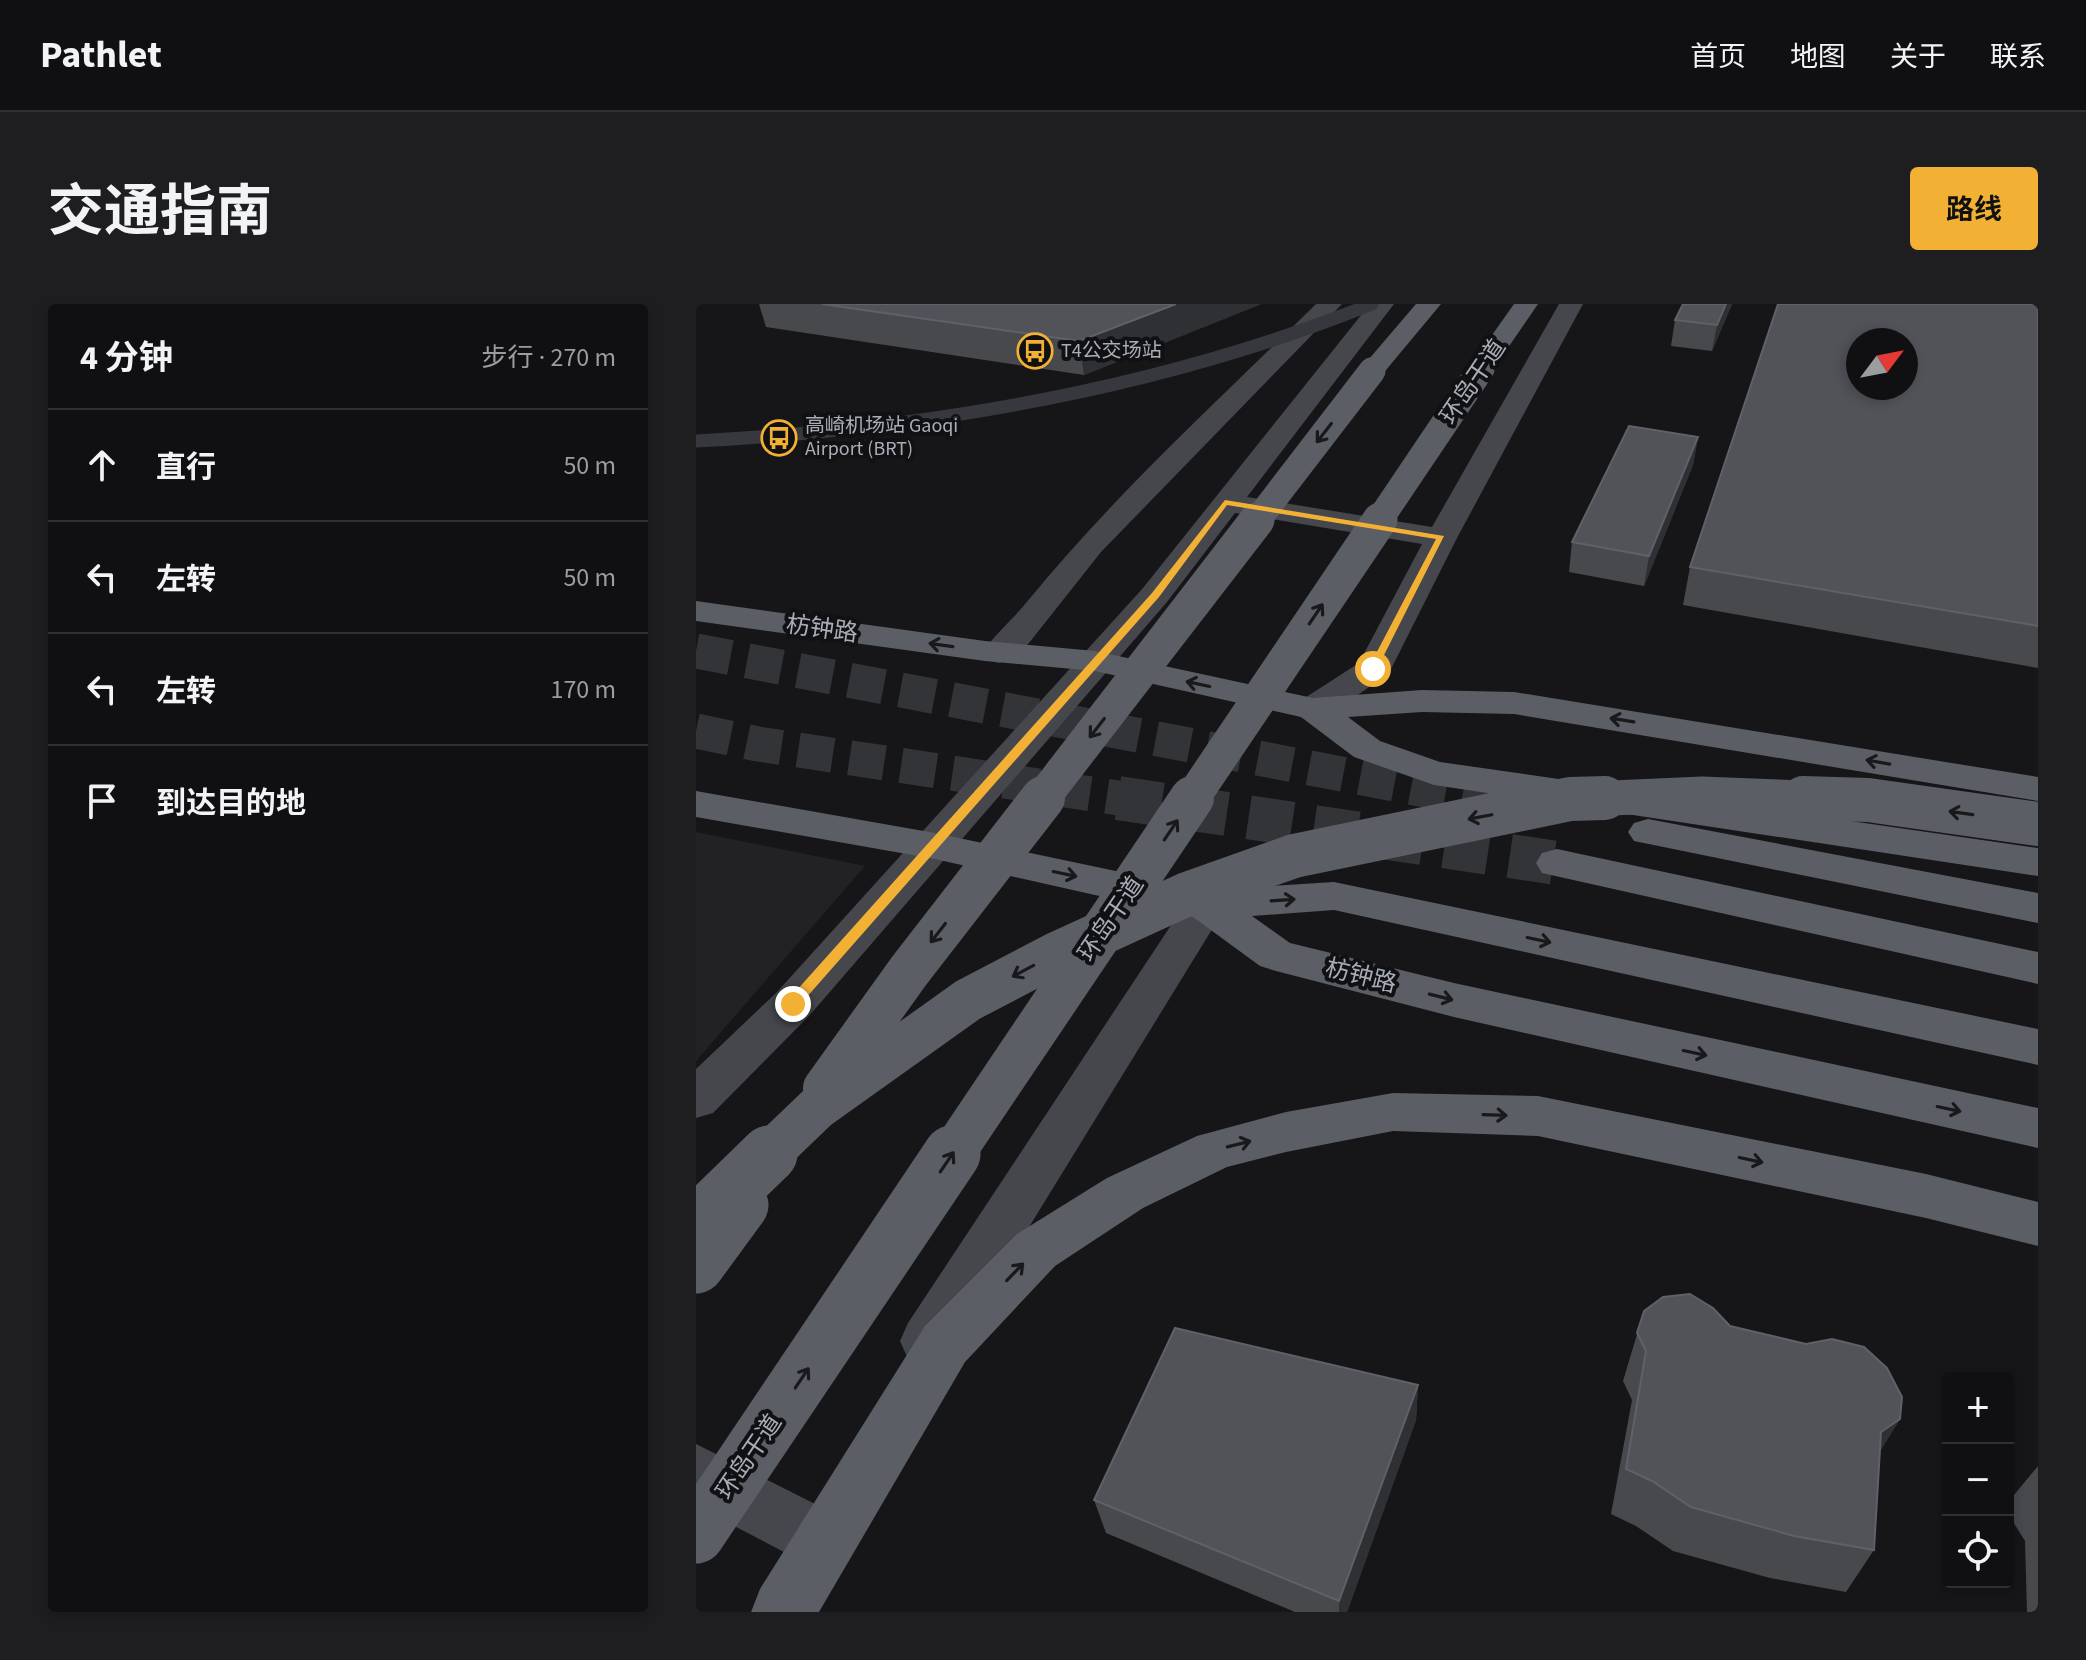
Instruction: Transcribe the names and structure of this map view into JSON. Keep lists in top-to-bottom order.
{
  "streets": {
    "highway": ["环岛干道", "枋钟路"]
  },
  "places": {
    "bus stop": ["T4公交场站", "高崎机场站 Gaoqi Airport (BRT)"]
  },
  "north": "top right",
  "page": {
    "header": "Pathlet",
    "nav": [
      "首页",
      "地图",
      "关于",
      "联系"
    ],
    "title": "交通指南",
    "buttons": "路线",
    "heading": ["4 分钟", "步行 · 270 m"],
    "list": [
      ["直行", "50 m"],
      ["左转", "50 m"],
      ["左转", "170 m"],
      "到达目的地"
    ],
    "map_buttons": ["+", "−"]
  }
}
